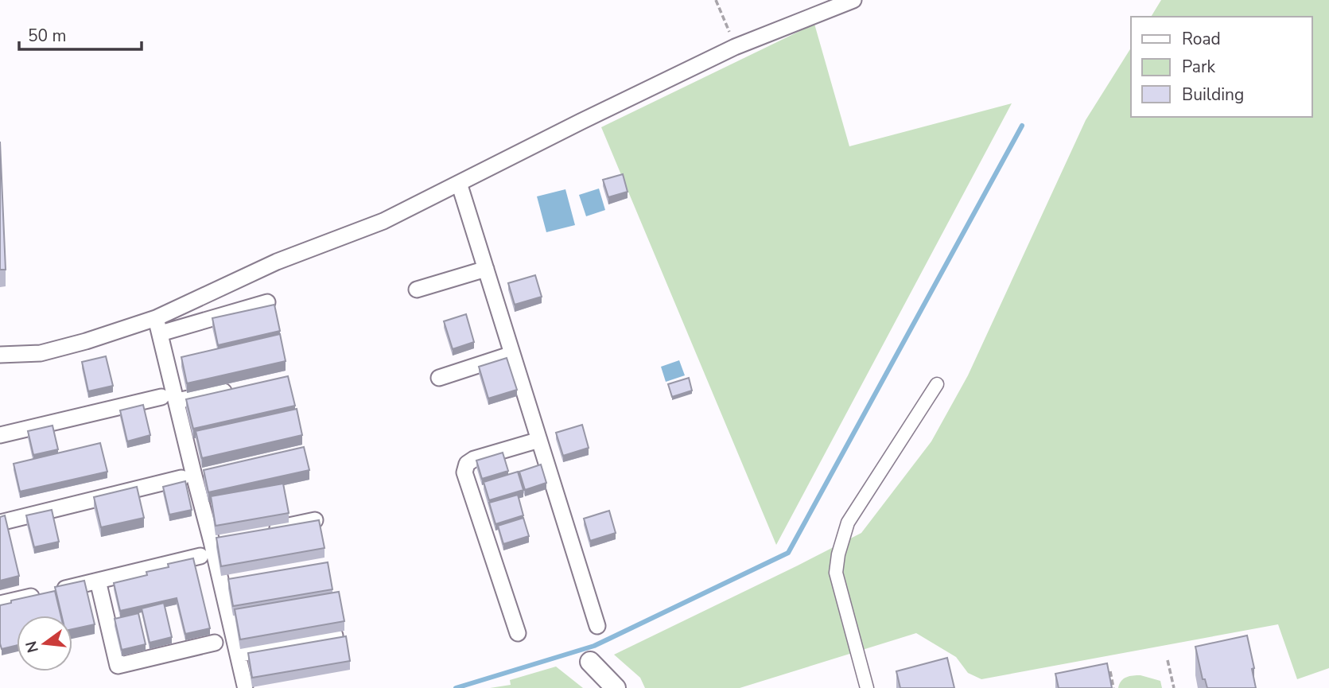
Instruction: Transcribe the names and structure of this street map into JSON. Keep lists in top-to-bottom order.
{
  "legend": ["Road", "Park", "Building"],
  "scale_bar": "50 m",
  "north": "left"
}
